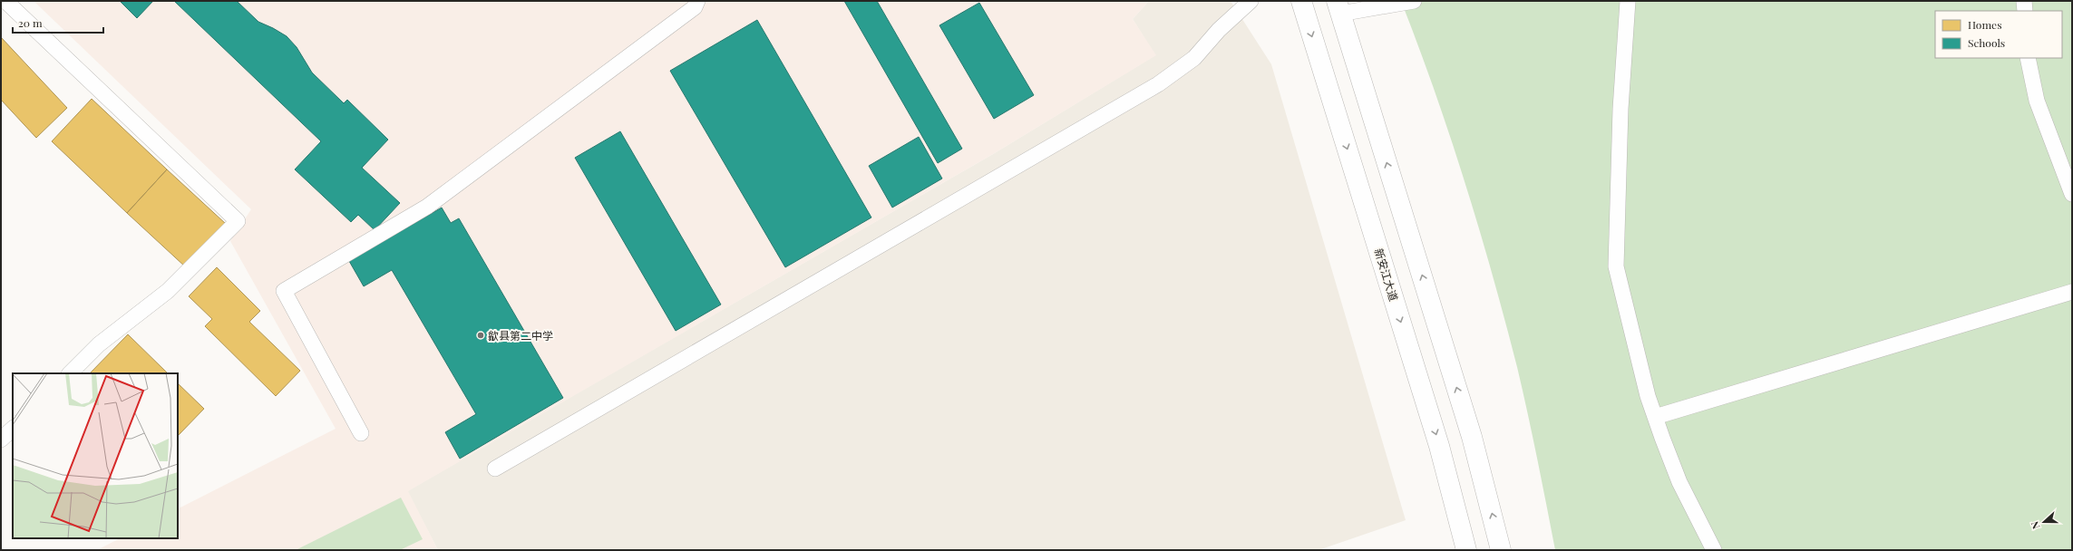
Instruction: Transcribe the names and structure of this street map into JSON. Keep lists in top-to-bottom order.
{
  "streets": {
    "main road": ["新安江大道"]
  },
  "places": ["歙县第二中学"],
  "legend": ["Homes", "Schools"],
  "scale_bar": "20 m",
  "north": "left"
}
